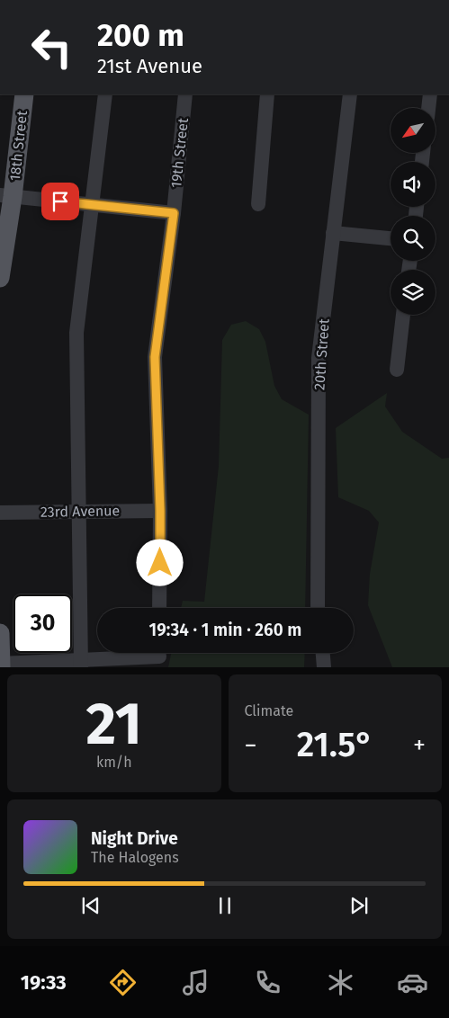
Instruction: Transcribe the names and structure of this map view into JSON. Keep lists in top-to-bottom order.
{
  "streets": {
    "main road": ["18th Street"],
    "street": ["19th Street", "20th Street", "23rd Avenue"]
  },
  "crossings": [
    ["19th Street", "23rd Avenue"]
  ],
  "north": "bottom left",
  "page": {
    "turn": ["200 m", "21st Avenue"],
    "limit": "30",
    "trip": "19:34 · 1 min · 260 m",
    "tile": [
      ["21", "km/h"],
      "Climate"
    ],
    "heat": ["−", "21.5°", "+"],
    "song": ["Night Drive", "The Halogens"],
    "tabs": "19:33"
  }
}
